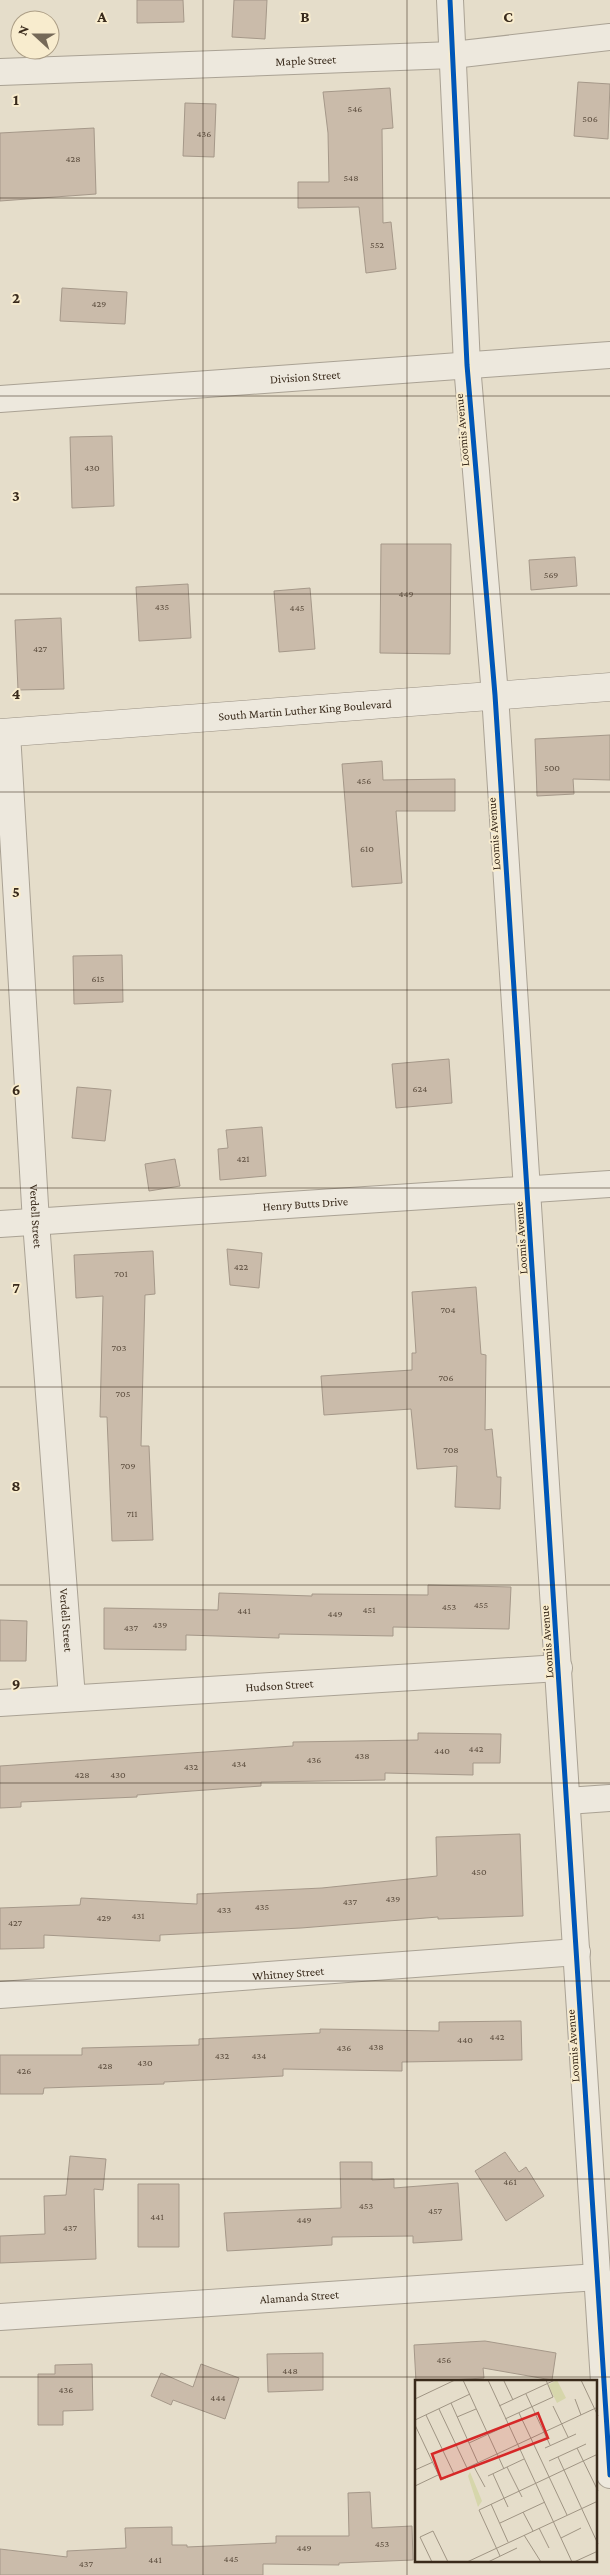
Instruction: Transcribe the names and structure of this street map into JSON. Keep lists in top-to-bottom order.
{
  "streets": {
    "street": [
      "Maple Street",
      "Division Street",
      "Loomis Avenue",
      "South Martin Luther King Boulevard",
      "Henry Butts Drive",
      "Verdell Street",
      "Hudson Street",
      "Whitney Street",
      "Alamanda Street"
    ]
  },
  "crossings": [
    ["Maple Street", "Loomis Avenue"],
    ["Division Street", "Loomis Avenue"],
    ["Loomis Avenue", "South Martin Luther King Boulevard"],
    ["Loomis Avenue", "Henry Butts Drive"],
    ["Loomis Avenue", "Hudson Street"],
    ["Loomis Avenue", "Whitney Street"],
    ["Loomis Avenue", "Alamanda Street"],
    ["South Martin Luther King Boulevard", "Verdell Street"],
    ["Henry Butts Drive", "Verdell Street"],
    ["Verdell Street", "Hudson Street"]
  ],
  "house_numbers": [
    "546",
    "506",
    "436",
    "428",
    "548",
    "552",
    "429",
    "430",
    "569",
    "449",
    "435",
    "445",
    "427",
    "500",
    "456",
    "610",
    "615",
    "624",
    "421",
    "422",
    "701",
    "704",
    "703",
    "706",
    "705",
    "708",
    "709",
    "711",
    "455",
    "453",
    "451",
    "441",
    "449",
    "439",
    "437",
    "442",
    "440",
    "438",
    "436",
    "434",
    "432",
    "428",
    "430",
    "450",
    "439",
    "437",
    "435",
    "433",
    "431",
    "429",
    "427",
    "442",
    "440",
    "438",
    "436",
    "432",
    "434",
    "430",
    "428",
    "426",
    "461",
    "453",
    "457",
    "441",
    "449",
    "437",
    "456",
    "448",
    "436",
    "444",
    "453",
    "449",
    "445",
    "441",
    "437"
  ],
  "north": "left",
  "grid": {
    "columns": ["A", "B", "C"],
    "rows": [
      "1",
      "2",
      "3",
      "4",
      "5",
      "6",
      "7",
      "8",
      "9"
    ]
  }
}
